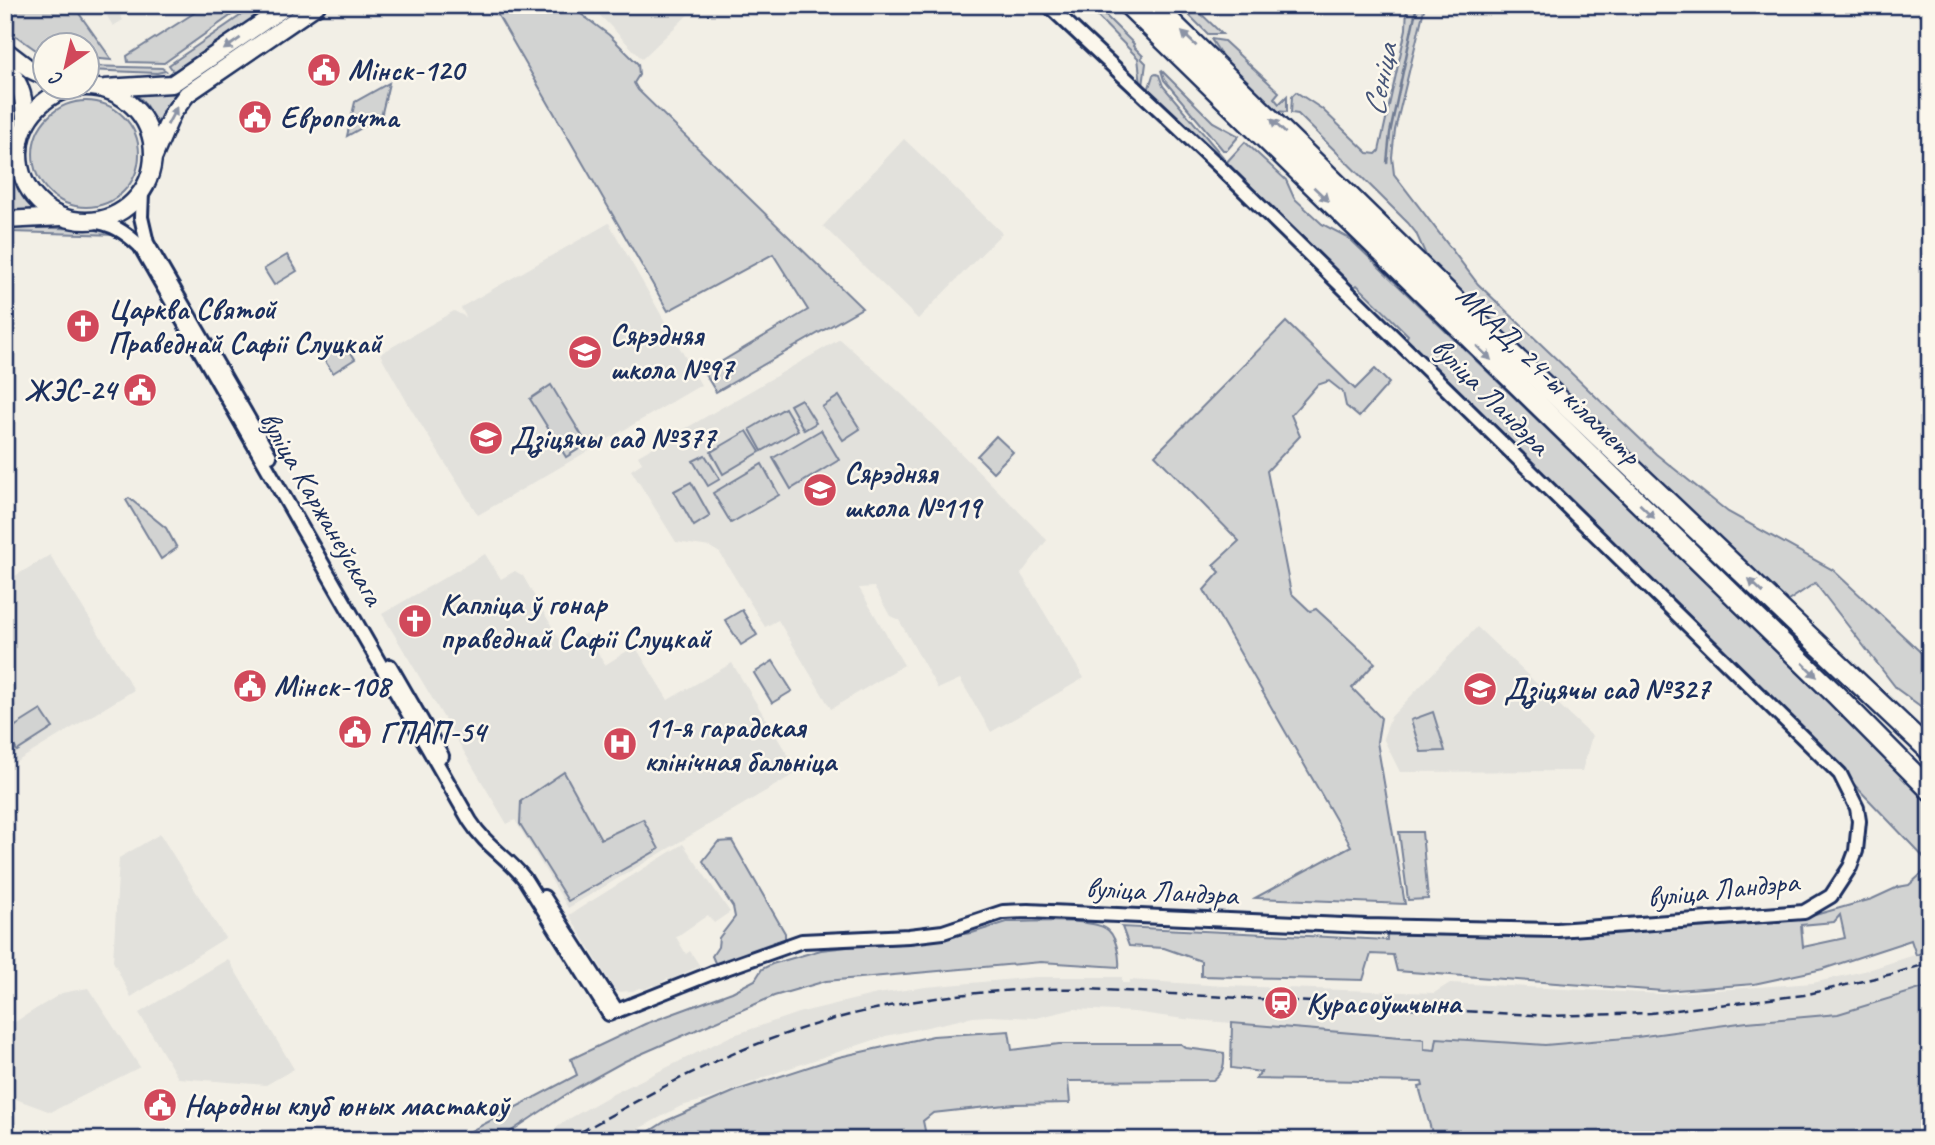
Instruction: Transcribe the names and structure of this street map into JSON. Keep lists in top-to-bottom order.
{
  "streets": {
    "highway": ["МКАД, 24-ы кіламетр"],
    "street": ["вуліца Ландэра", "вуліца Каржанеўскага"]
  },
  "crossings": [
    ["вуліца Ландэра", "вуліца Каржанеўскага"]
  ],
  "water": ["Сеніца"],
  "places": {
    "public building": [
      "Мінск-120",
      "Европочта",
      "ЖЭС-24",
      "Мінск-108",
      "ГПАП-54",
      "Народны клуб юных мастакоў"
    ],
    "church": ["Царква Святой Праведнай Сафіі Слуцкай", "Капліца ў гонар праведнай Сафіі Слуцкай"],
    "school or university": [
      "Сярэдняя школа №97",
      "Дзіцячы сад №377",
      "Сярэдняя школа №119",
      "Дзіцячы сад №327"
    ],
    "hospital": ["11-я гарадская клінічная бальніца"],
    "station": ["Курасоўшчына"]
  },
  "north": "bottom left"
}
